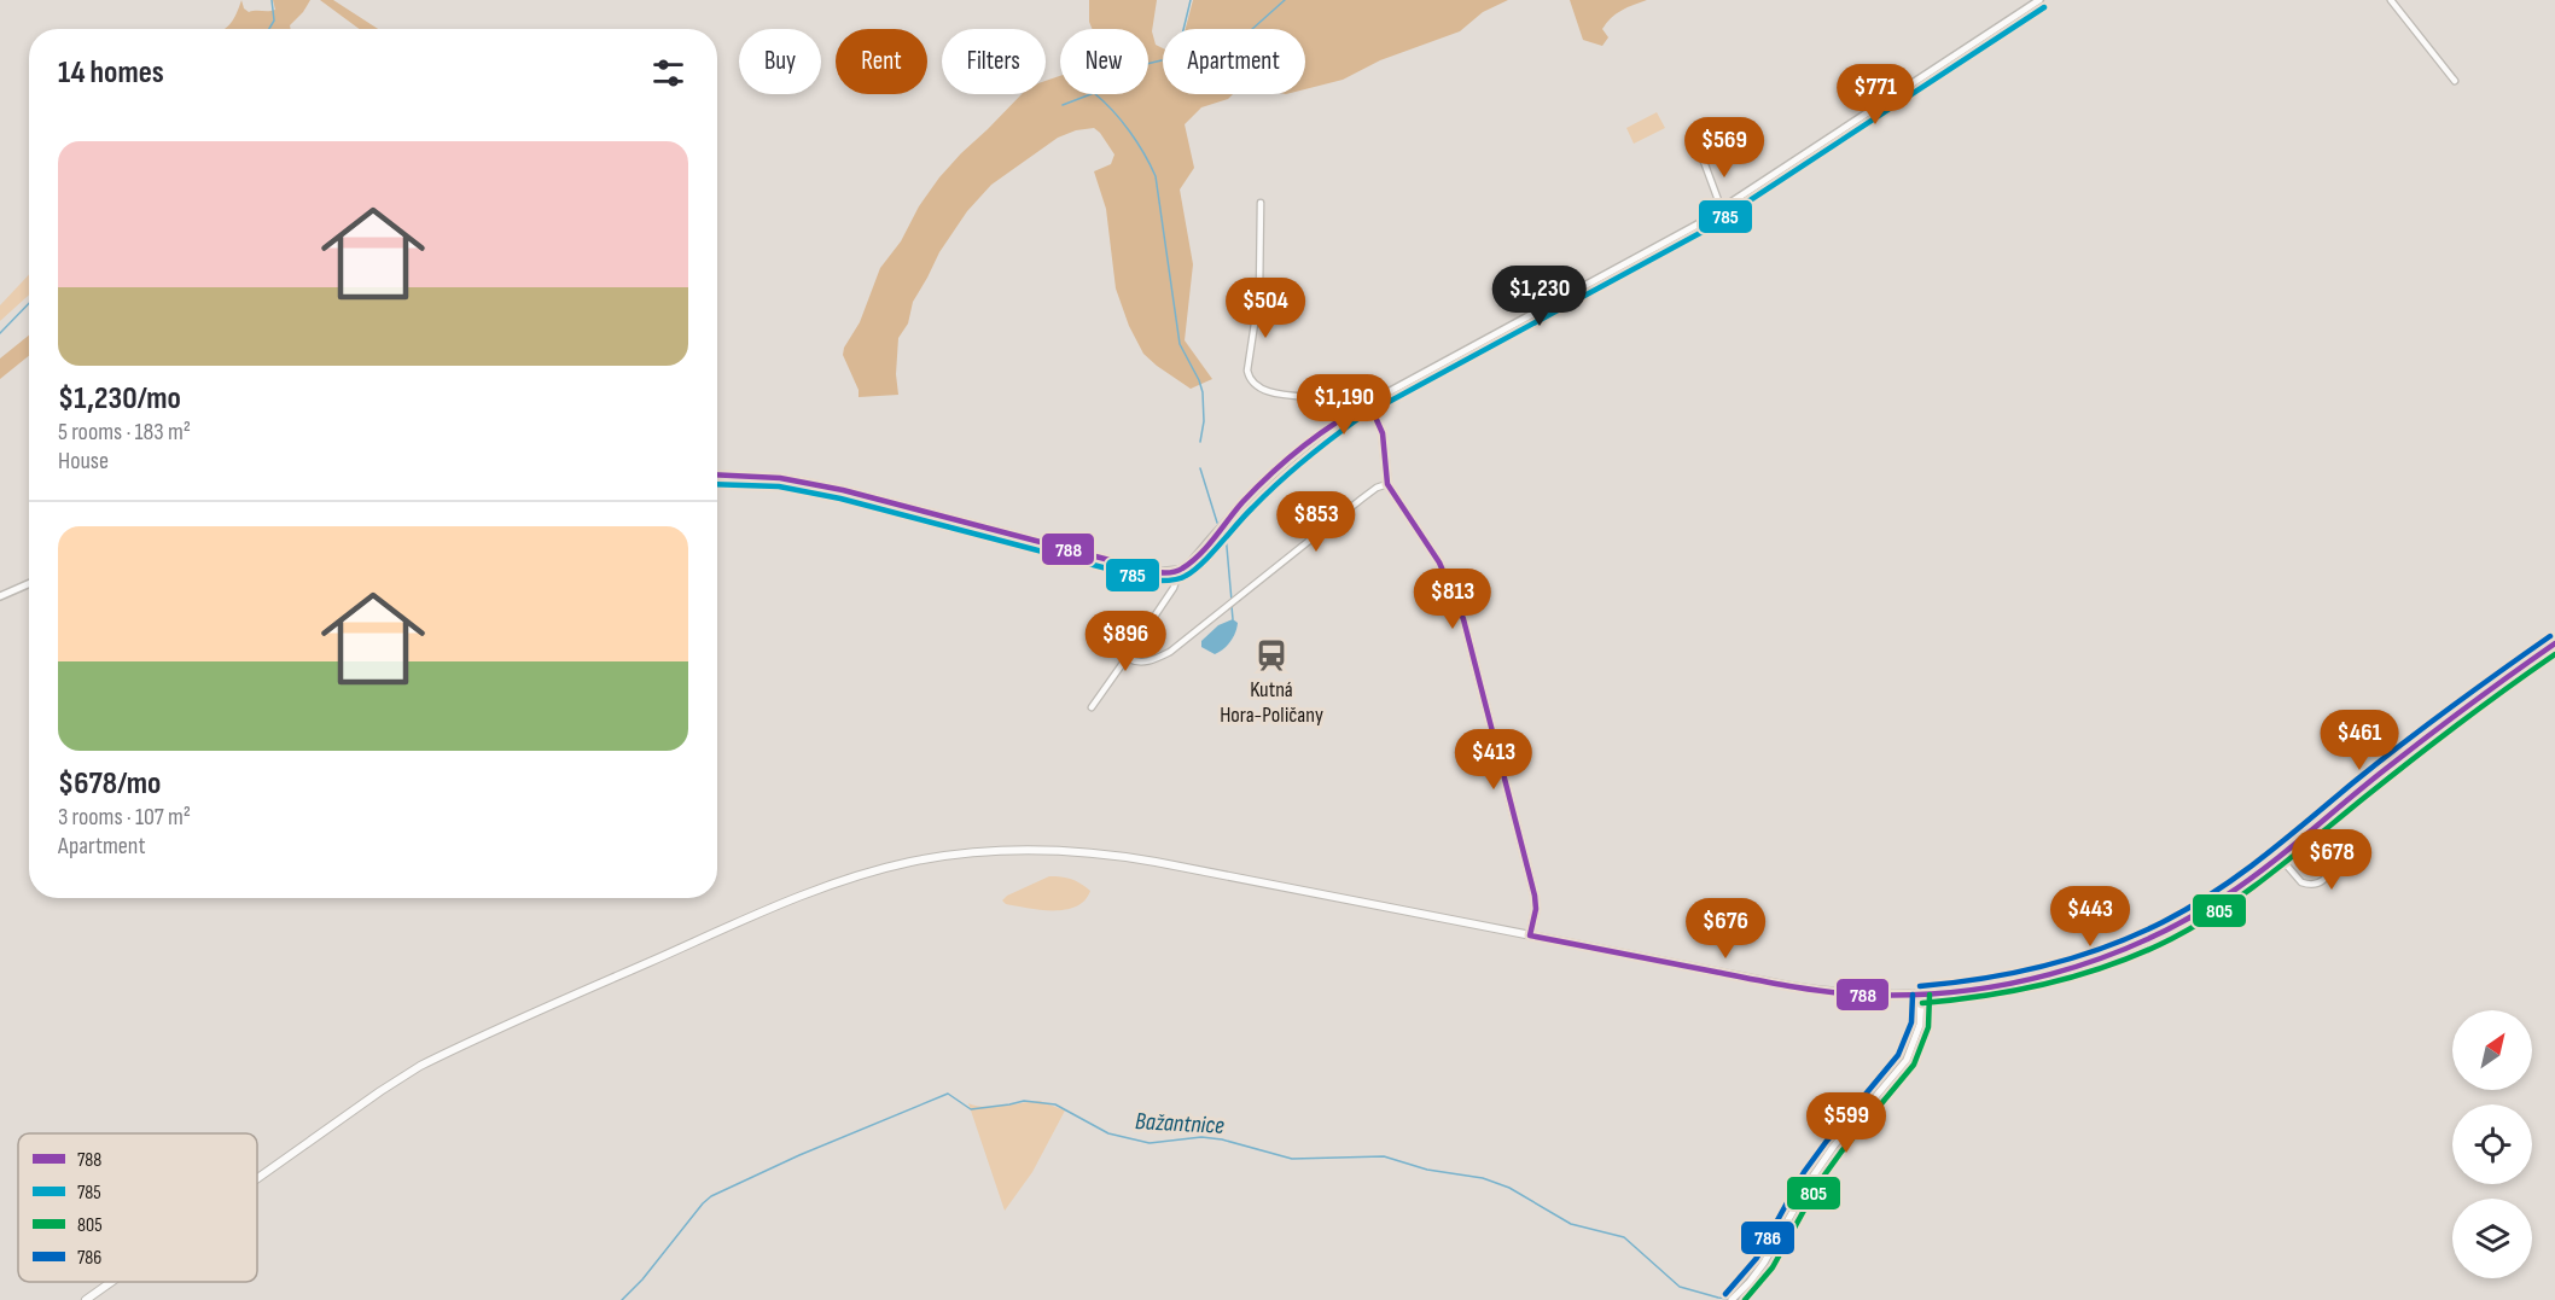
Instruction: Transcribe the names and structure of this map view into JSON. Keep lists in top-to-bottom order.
{
  "water": ["Bažantnice"],
  "places": {
    "station": ["Kutná Hora-Poličany"]
  },
  "lines": [
    "transit line 785",
    "transit line 788",
    "transit line 786",
    "transit line 805"
  ],
  "legend": [
    "788",
    "785",
    "805",
    "786"
  ],
  "north": "top right",
  "page": {
    "chip": [
      "Buy",
      "Rent",
      "Filters",
      "New",
      "Apartment"
    ],
    "heading": "14 homes",
    "price": [
      "$771",
      "$569",
      "$1,230",
      "$504",
      "$1,190",
      "$853",
      "$813",
      "$896",
      "$461",
      "$413",
      "$678",
      "$443",
      "$676",
      "$599"
    ],
    "list": [
      {
        "name": "$1,230/mo",
        "note": "5 rooms · 183 m² · House"
      },
      {
        "name": "$678/mo",
        "note": "3 rooms · 107 m² · Apartment"
      }
    ]
  }
}
